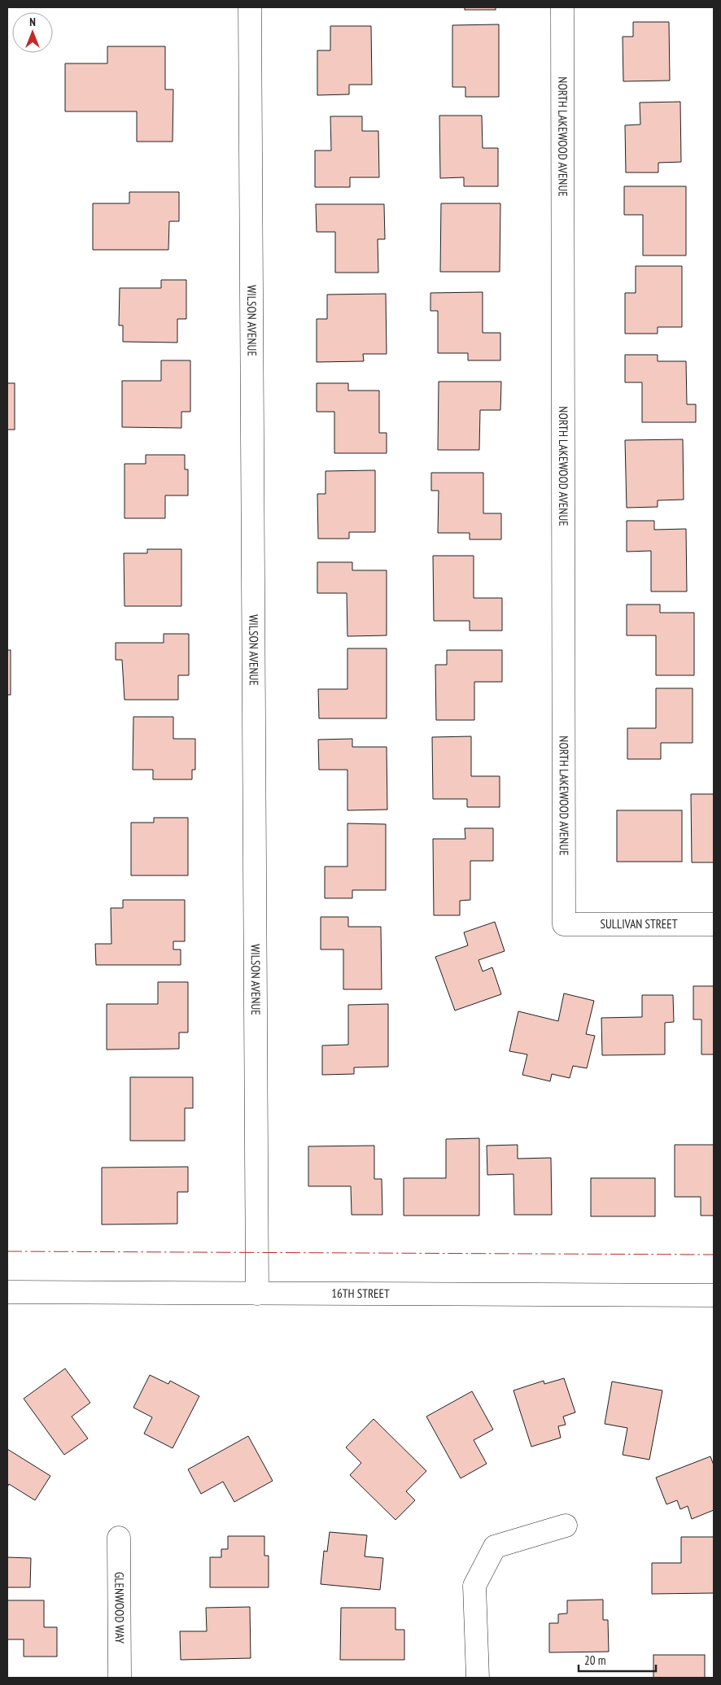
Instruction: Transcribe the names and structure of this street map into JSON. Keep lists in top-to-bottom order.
{
  "streets": {
    "street": [
      "NORTH LAKEWOOD AVENUE",
      "WILSON AVENUE",
      "SULLIVAN STREET",
      "16TH STREET",
      "GLENWOOD WAY"
    ]
  },
  "crossings": [
    ["NORTH LAKEWOOD AVENUE", "SULLIVAN STREET"],
    ["WILSON AVENUE", "16TH STREET"]
  ],
  "scale_bar": "20 m",
  "north": "top"
}
